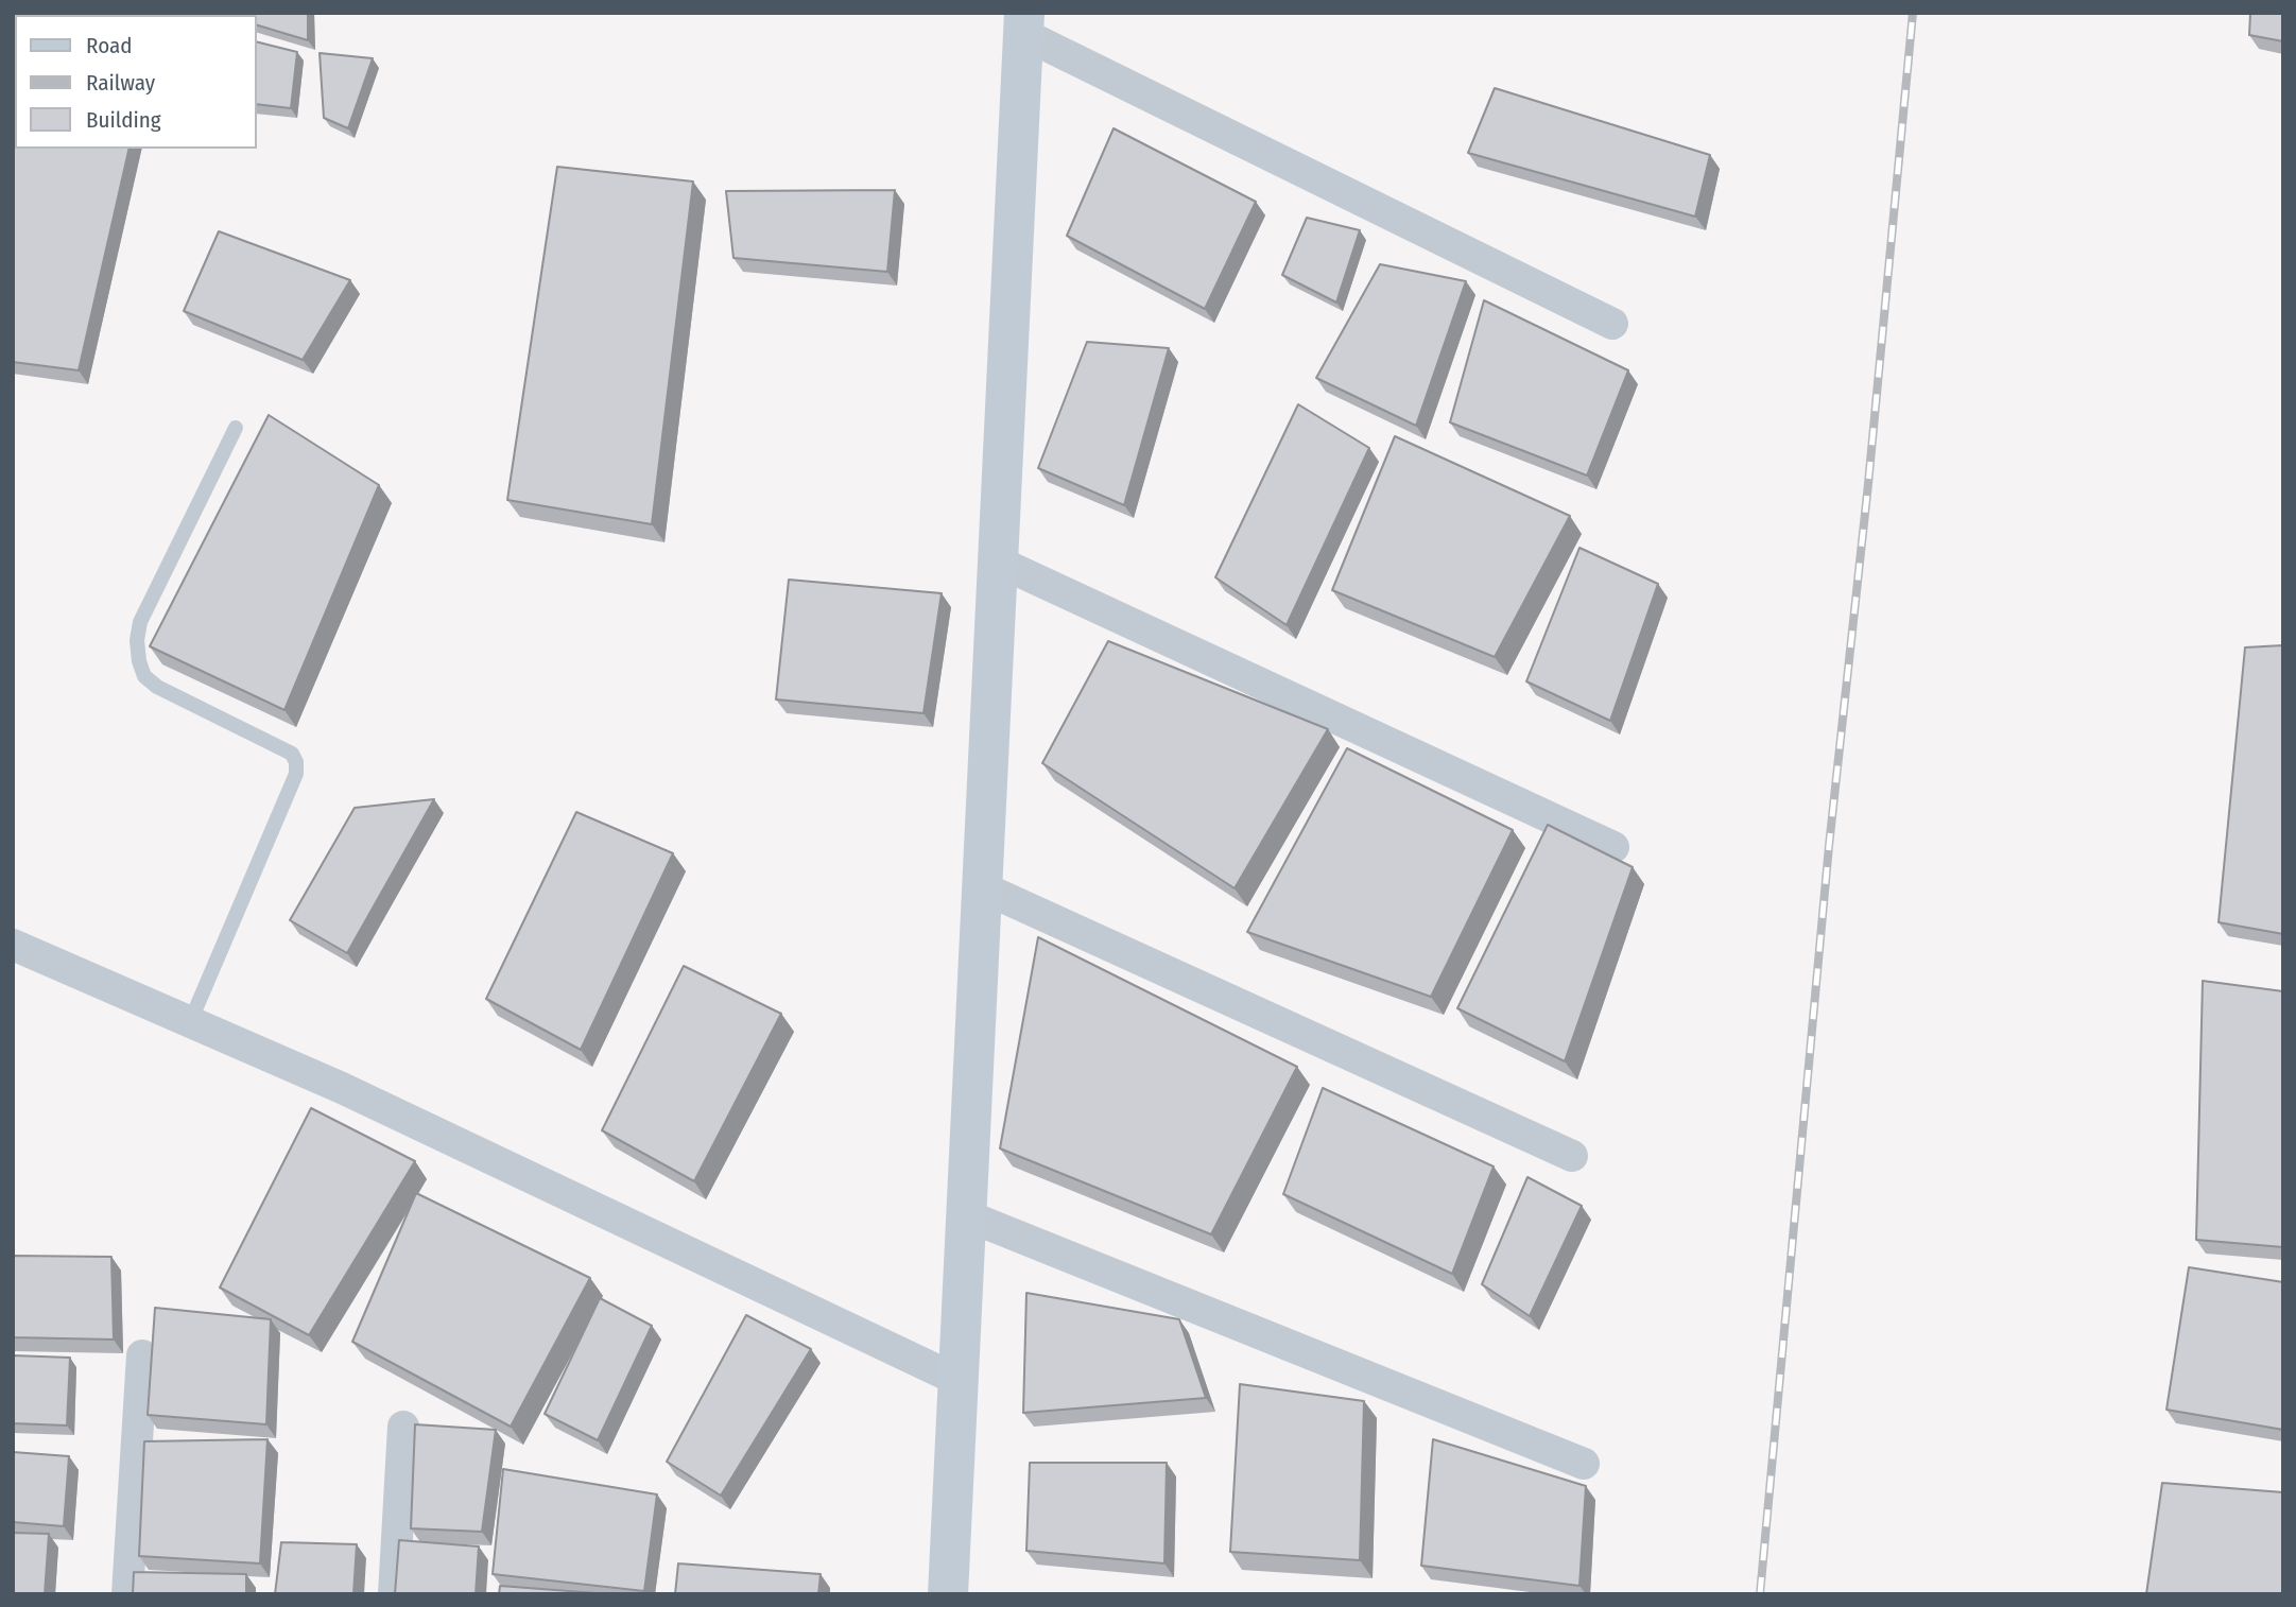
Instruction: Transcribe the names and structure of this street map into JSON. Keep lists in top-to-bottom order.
{
  "legend": ["Road", "Railway", "Building"]
}
